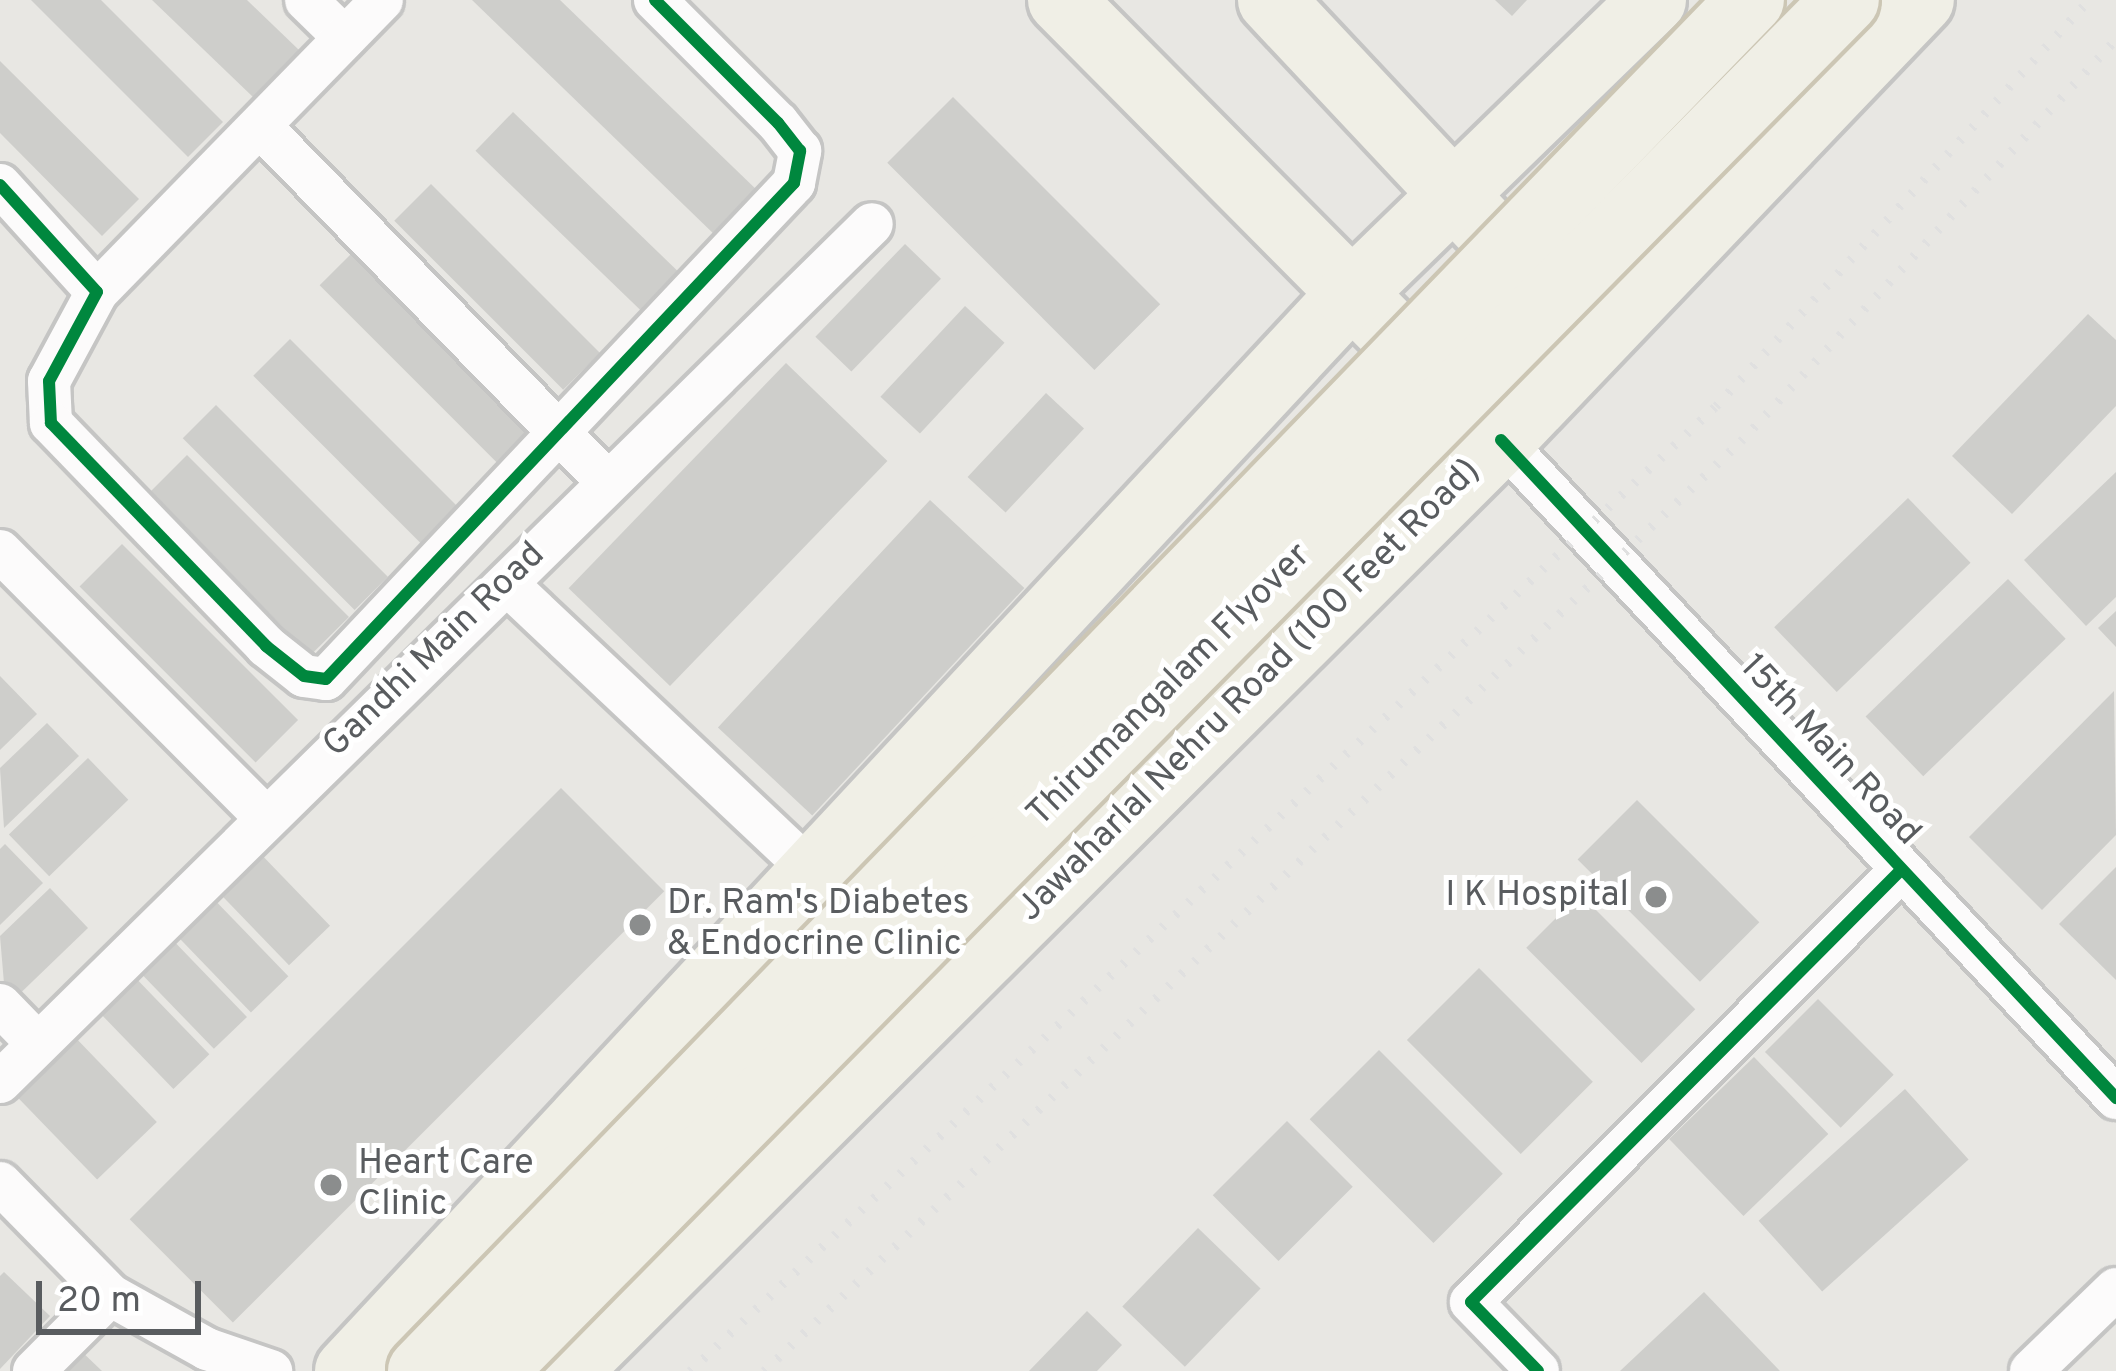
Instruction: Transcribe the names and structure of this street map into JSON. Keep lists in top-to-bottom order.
{
  "streets": {
    "main road": ["Thirumangalam Flyover", "Jawaharlal Nehru Road (100 Feet Road)"],
    "street": ["Gandhi Main Road", "15th Main Road"]
  },
  "crossings": [
    ["Thirumangalam Flyover", "Jawaharlal Nehru Road (100 Feet Road)"],
    ["Jawaharlal Nehru Road (100 Feet Road)", "15th Main Road"]
  ],
  "places": ["I K Hospital", "Dr. Ram's Diabetes & Endocrine Clinic", "Heart Care Clinic"],
  "scale_bar": "20 m"
}
